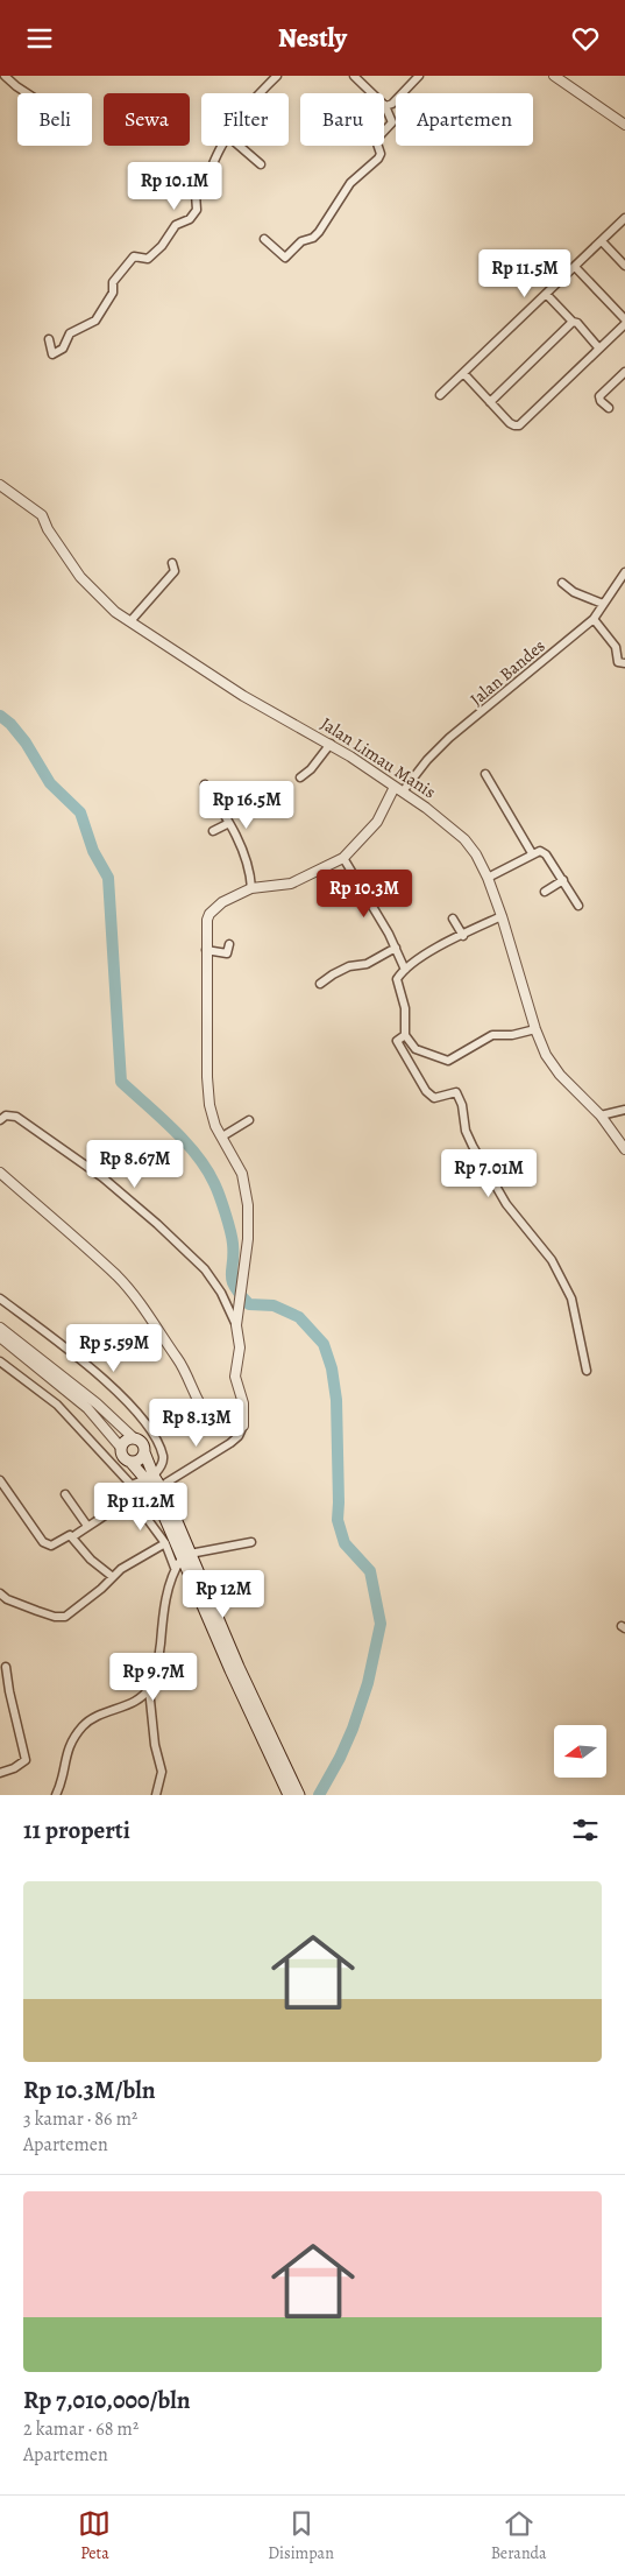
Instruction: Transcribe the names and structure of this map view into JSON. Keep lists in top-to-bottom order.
{
  "streets": {
    "street": ["Jalan Bandes", "Jalan Limau Manis"]
  },
  "crossings": [
    ["Jalan Bandes", "Jalan Limau Manis"]
  ],
  "north": "left",
  "page": {
    "header": "Nestly",
    "chip": [
      "Beli",
      "Sewa",
      "Filter",
      "Baru",
      "Apartemen"
    ],
    "price": [
      "Rp 10.1M",
      "Rp 11.5M",
      "Rp 16.5M",
      "Rp 10.3M",
      "Rp 8.67M",
      "Rp 7.01M",
      "Rp 5.59M",
      "Rp 8.13M",
      "Rp 11.2M",
      "Rp 12M",
      "Rp 9.7M"
    ],
    "heading": "11 properti",
    "list": [
      {
        "name": "Rp 10.3M/bln",
        "note": "3 kamar · 86 m² · Apartemen"
      },
      {
        "name": "Rp 7,010,000/bln",
        "note": "2 kamar · 68 m² · Apartemen"
      }
    ],
    "tabs": ["Peta", "Disimpan", "Beranda"]
  }
}
